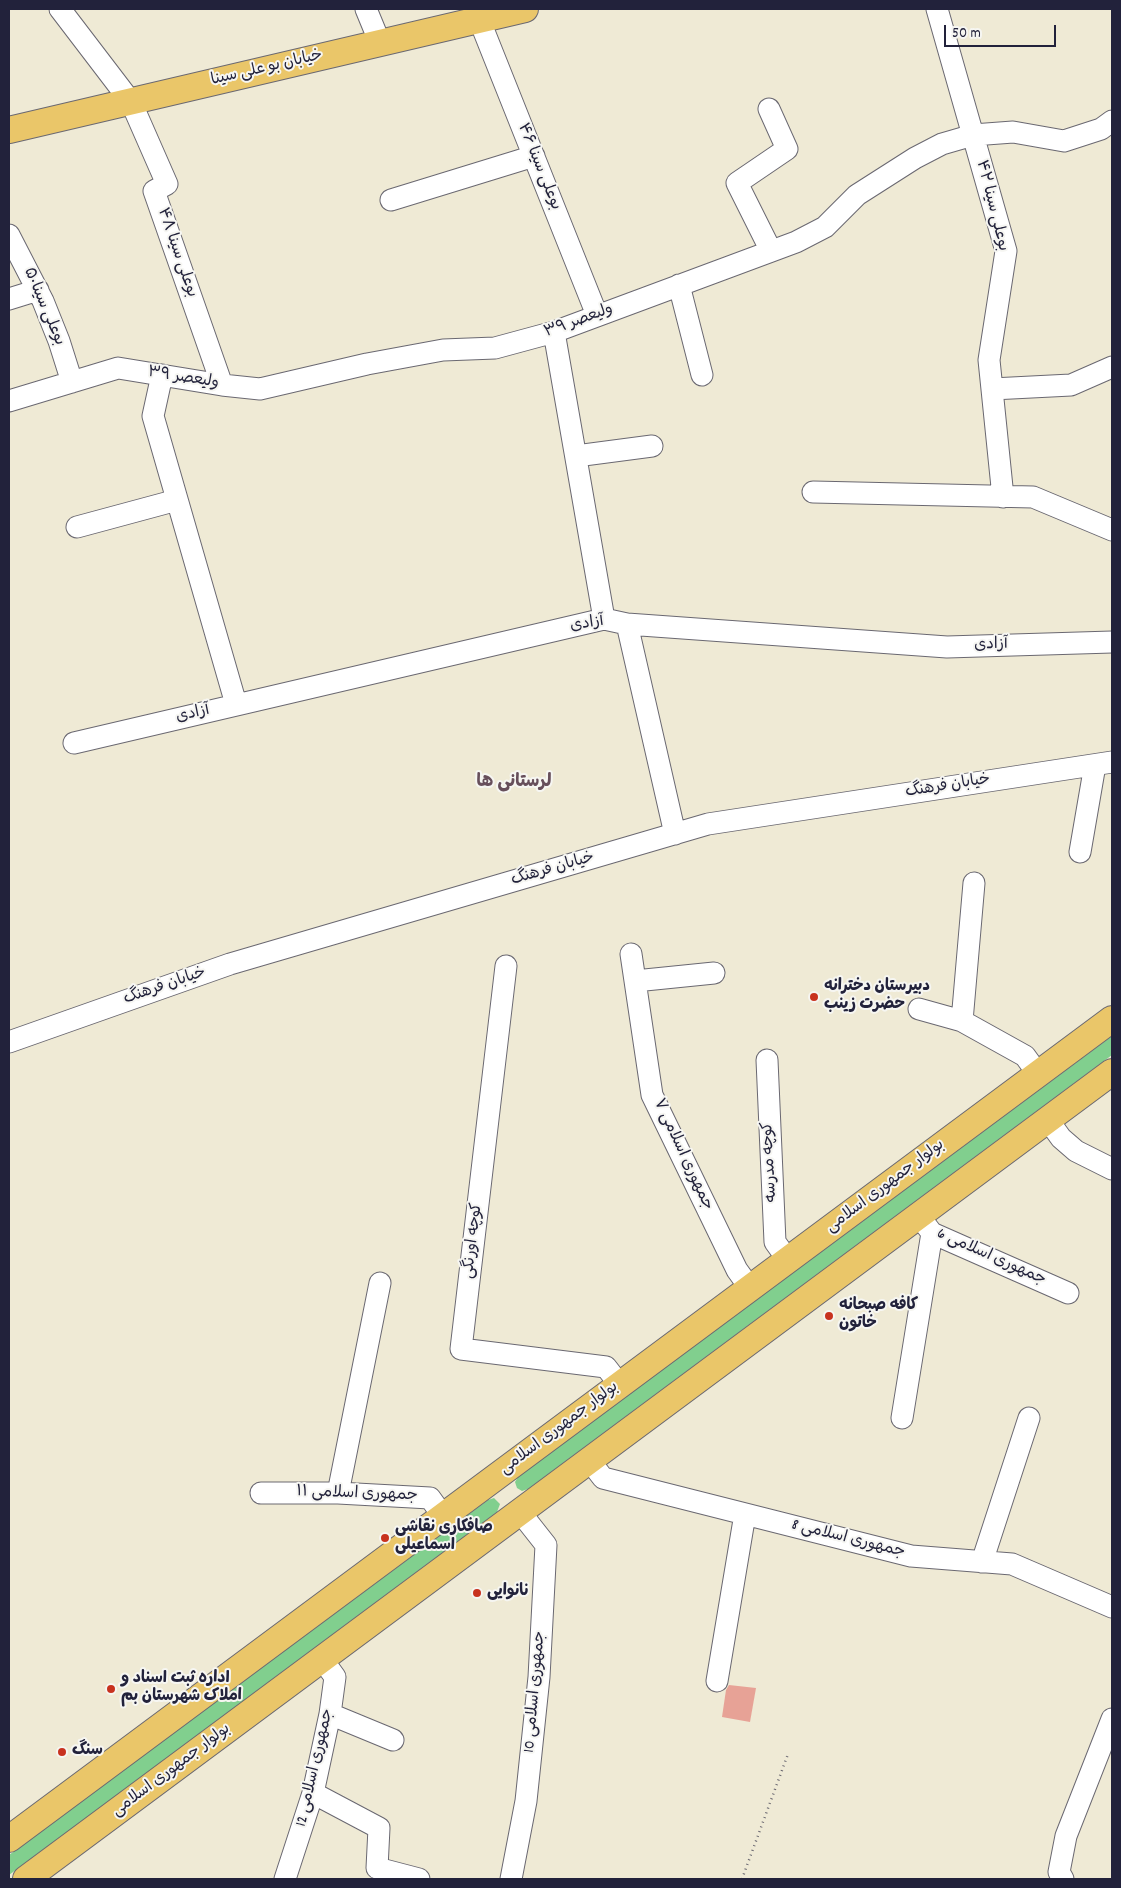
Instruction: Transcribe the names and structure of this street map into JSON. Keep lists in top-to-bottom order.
{
  "streets": {
    "main road": ["خیابان بو علی سینا", "بولوار جمهوری اسلامی"],
    "street": [
      "بوعلی سینا ۴۶",
      "بوعلی سینا ۴۲",
      "بوعلی سینا ۴۸",
      "بوعلی سینا۵۰",
      "ولیعصر ۳۹",
      "آزادی",
      "خیابان فرهنگ",
      "جمهوری اسلامی ۷",
      "کوچه مدرسه",
      "کوچه اورنگی",
      "جمهوری اسلامی 6",
      "جمهوری اسلامی ۱۱",
      "جمهوری اسلامی 8",
      "جمهوری اسلامی 10",
      "جمهوری اسلامی 12"
    ]
  },
  "crossings": [
    ["خیابان بو علی سینا", "بوعلی سینا ۴۶"],
    ["خیابان بو علی سینا", "بوعلی سینا ۴۸"],
    ["بوعلی سینا ۴۶", "ولیعصر ۳۹"],
    ["بوعلی سینا ۴۲", "ولیعصر ۳۹"],
    ["بوعلی سینا ۴۸", "ولیعصر ۳۹"],
    ["بوعلی سینا۵۰", "ولیعصر ۳۹"],
    ["جمهوری اسلامی ۷", "بولوار جمهوری اسلامی"],
    ["کوچه مدرسه", "بولوار جمهوری اسلامی"],
    ["بولوار جمهوری اسلامی", "کوچه اورنگی"],
    ["بولوار جمهوری اسلامی", "جمهوری اسلامی 6"],
    ["بولوار جمهوری اسلامی", "جمهوری اسلامی ۱۱"],
    ["بولوار جمهوری اسلامی", "جمهوری اسلامی 8"],
    ["بولوار جمهوری اسلامی", "جمهوری اسلامی 10"],
    ["بولوار جمهوری اسلامی", "جمهوری اسلامی 12"]
  ],
  "districts": ["لرستانی ها"],
  "places": [
    "دبیرستان دخترانه حضرت زینب",
    "کافه صبحانه خاتون",
    "صافکاری نقاشی اسماعیلی",
    "نانوایی",
    "اداره ثبت اسناد و املاک شهرستان بم",
    "سنگ"
  ],
  "scale_bar": "50 m"
}
